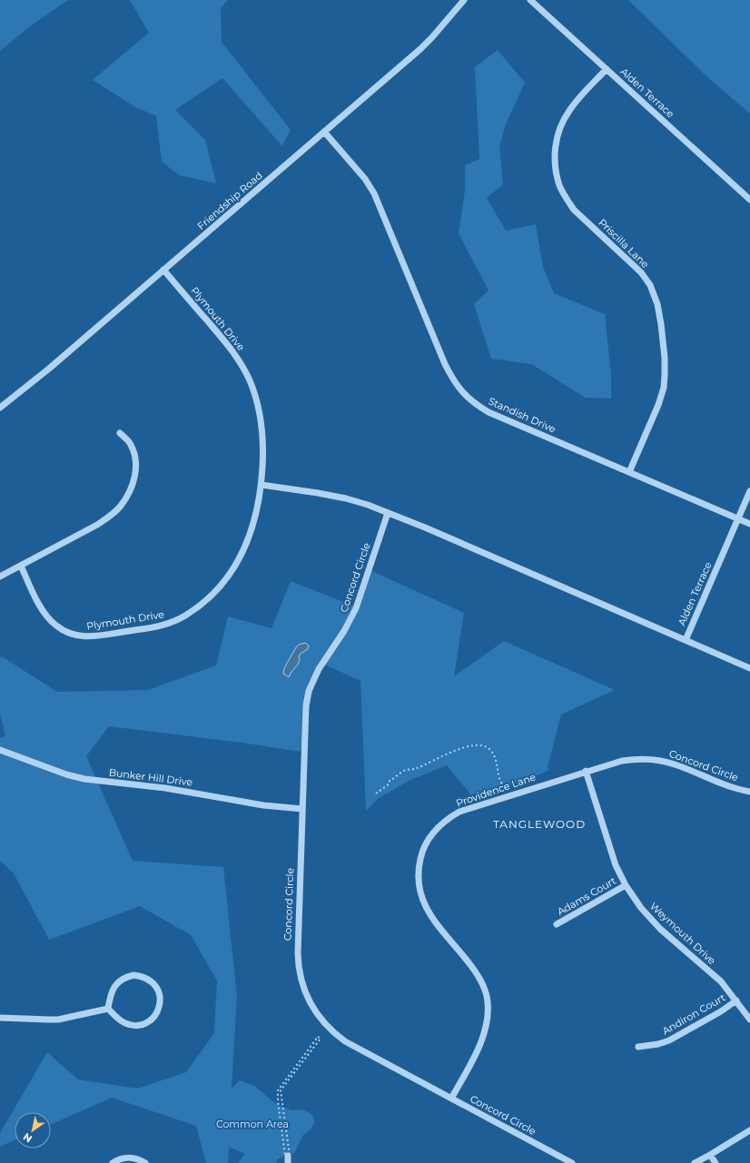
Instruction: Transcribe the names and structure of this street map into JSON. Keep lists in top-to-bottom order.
{
  "streets": {
    "street": [
      "Alden Terrace",
      "Friendship Road",
      "Priscilla Lane",
      "Plymouth Drive",
      "Standish Drive",
      "Concord Circle",
      "Bunker Hill Drive",
      "Providence Lane",
      "Adams Court",
      "Weymouth Drive",
      "Andiron Court"
    ]
  },
  "crossings": [
    ["Alden Terrace", "Priscilla Lane"],
    ["Alden Terrace", "Standish Drive"],
    ["Friendship Road", "Plymouth Drive"],
    ["Friendship Road", "Standish Drive"],
    ["Priscilla Lane", "Standish Drive"],
    ["Concord Circle", "Bunker Hill Drive"],
    ["Concord Circle", "Providence Lane"],
    ["Concord Circle", "Weymouth Drive"],
    ["Providence Lane", "Weymouth Drive"],
    ["Adams Court", "Weymouth Drive"],
    ["Weymouth Drive", "Andiron Court"]
  ],
  "districts": ["TANGLEWOOD"],
  "parks": ["Common Area"],
  "north": "bottom left"
}
